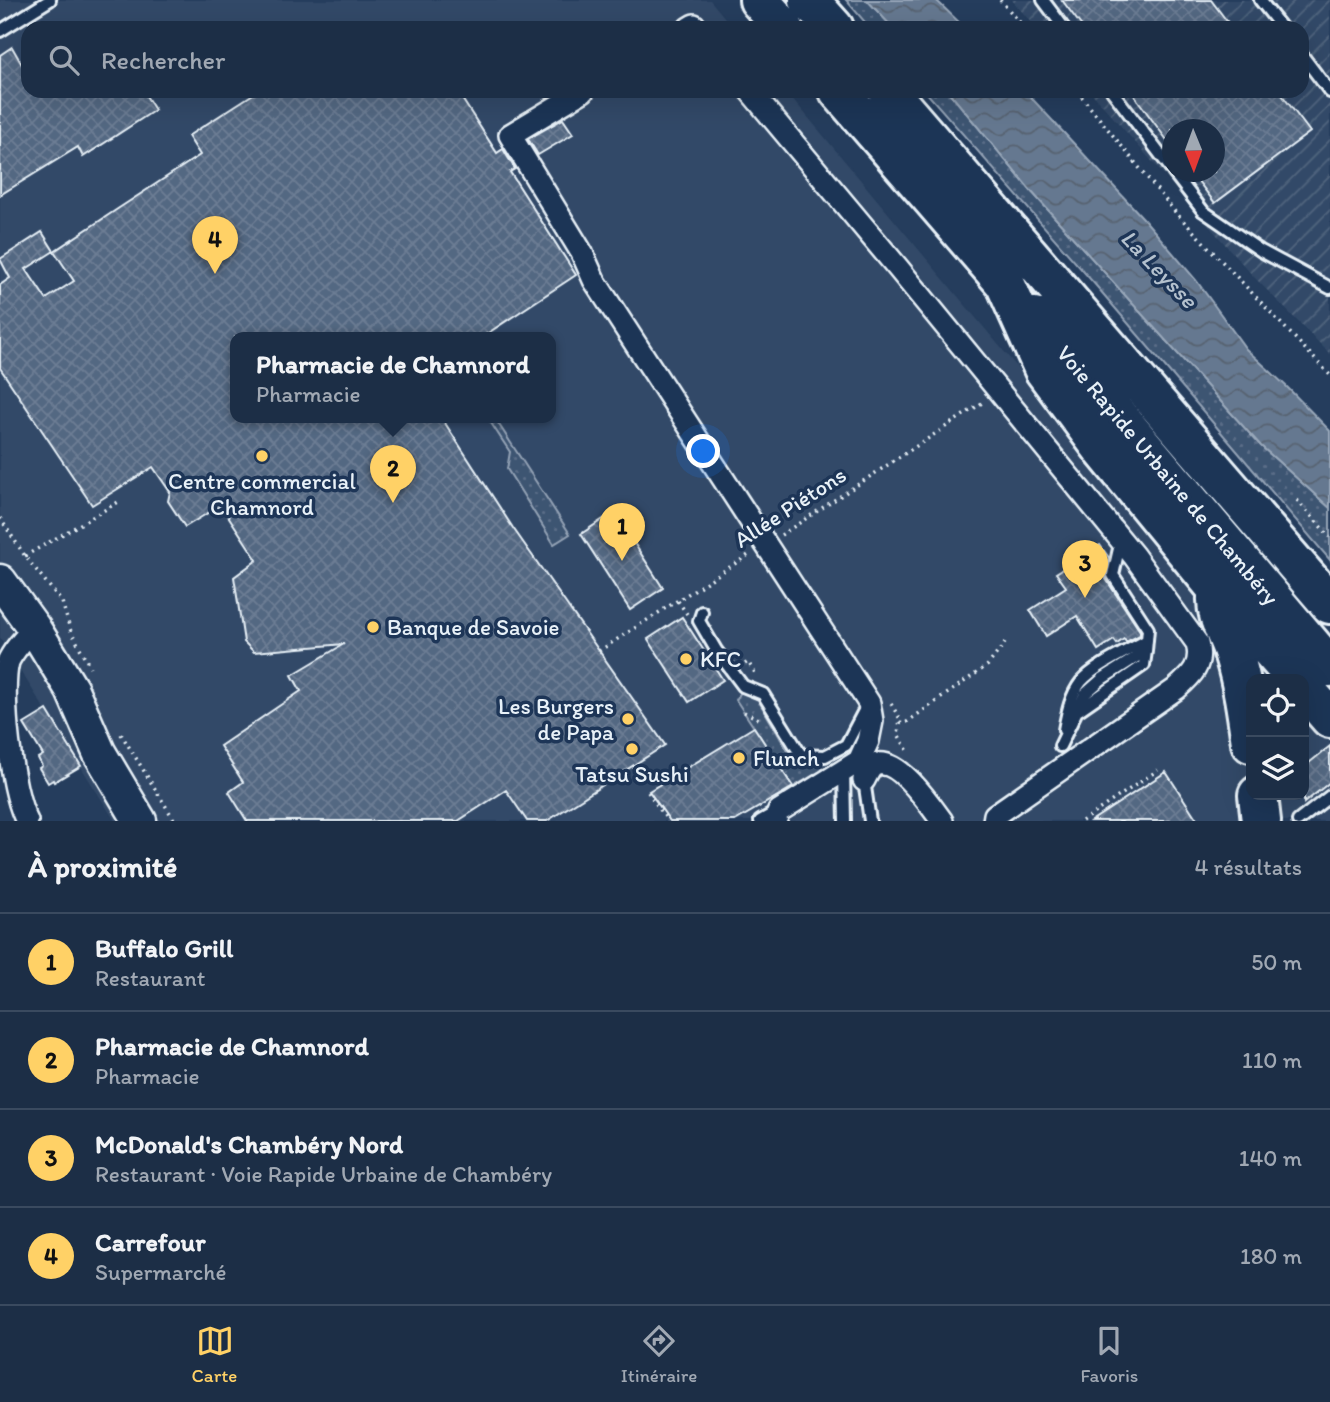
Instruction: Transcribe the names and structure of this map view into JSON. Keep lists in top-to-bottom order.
{
  "streets": {
    "highway": ["Voie Rapide Urbaine de Chambéry"],
    "path": ["Allée Piétons"]
  },
  "water": ["La Leysse"],
  "places": [
    "Centre commercial Chamnord",
    "Banque de Savoie",
    "KFC",
    "Les Burgers de Papa",
    "Tatsu Sushi",
    "Flunch"
  ],
  "north": "bottom",
  "page": {
    "search": "Rechercher",
    "pins": [
      "4",
      "2",
      "1",
      "3"
    ],
    "popup": ["Pharmacie de Chamnord", "Pharmacie"],
    "heading": ["À proximité", "4 résultats"],
    "list": [
      {
        "mark": "1",
        "name": "Buffalo Grill",
        "note": "Restaurant",
        "value": "50 m"
      },
      {
        "mark": "2",
        "name": "Pharmacie de Chamnord",
        "note": "Pharmacie",
        "value": "110 m"
      },
      {
        "mark": "3",
        "name": "McDonald's Chambéry Nord",
        "note": "Restaurant · Voie Rapide Urbaine de Chambéry",
        "value": "140 m"
      },
      {
        "mark": "4",
        "name": "Carrefour",
        "note": "Supermarché",
        "value": "180 m"
      }
    ],
    "nav": ["Carte", "Itinéraire", "Favoris"]
  }
}
